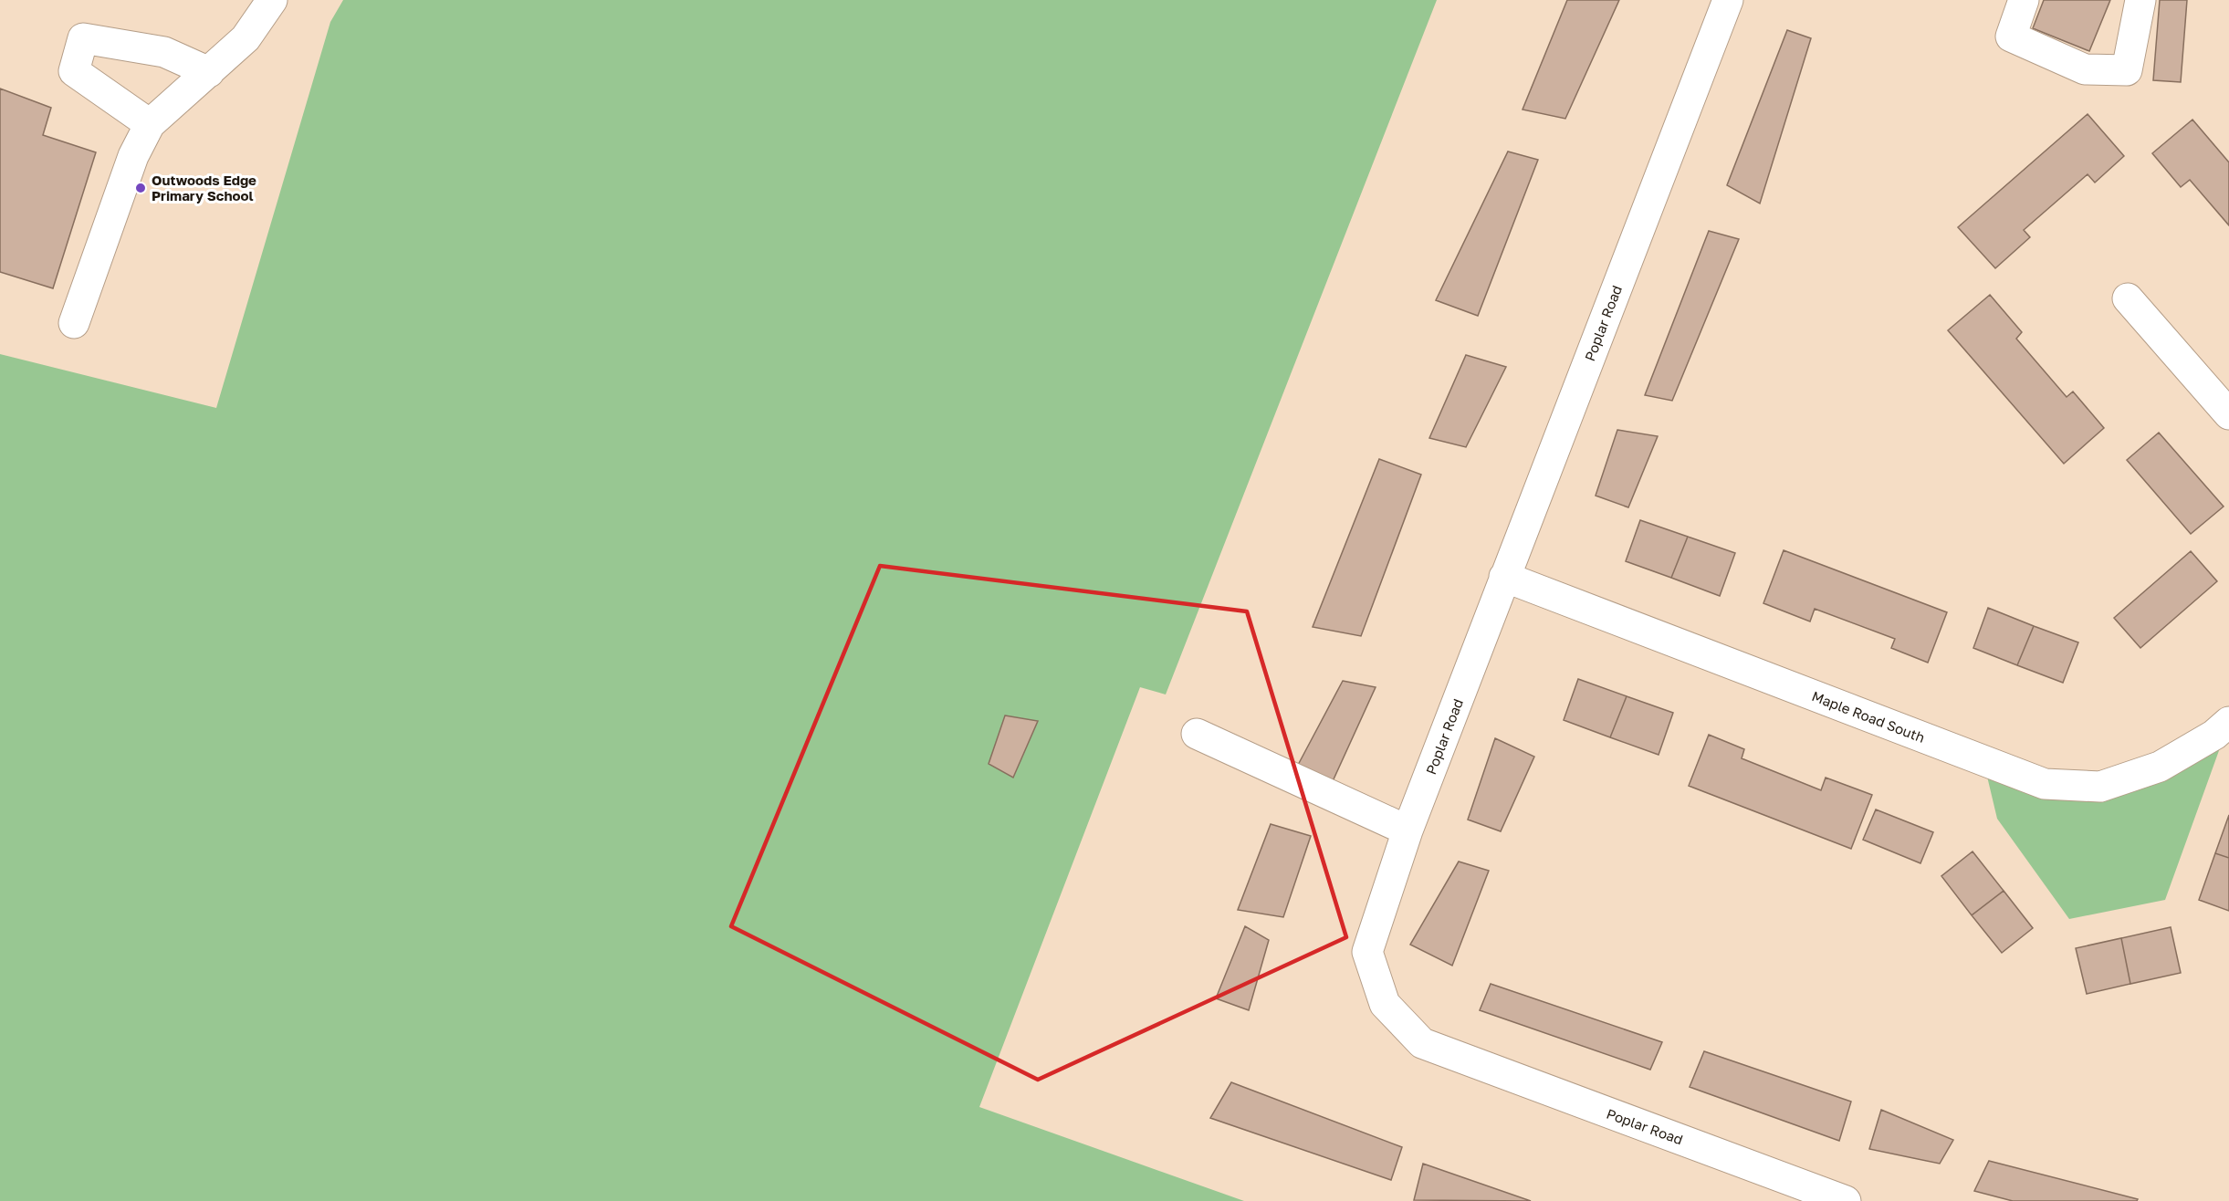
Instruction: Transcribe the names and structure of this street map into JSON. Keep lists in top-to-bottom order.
{
  "streets": {
    "street": ["Poplar Road", "Maple Road South"]
  },
  "crossings": [
    ["Poplar Road", "Maple Road South"]
  ],
  "places": ["Outwoods Edge Primary School"]
}
